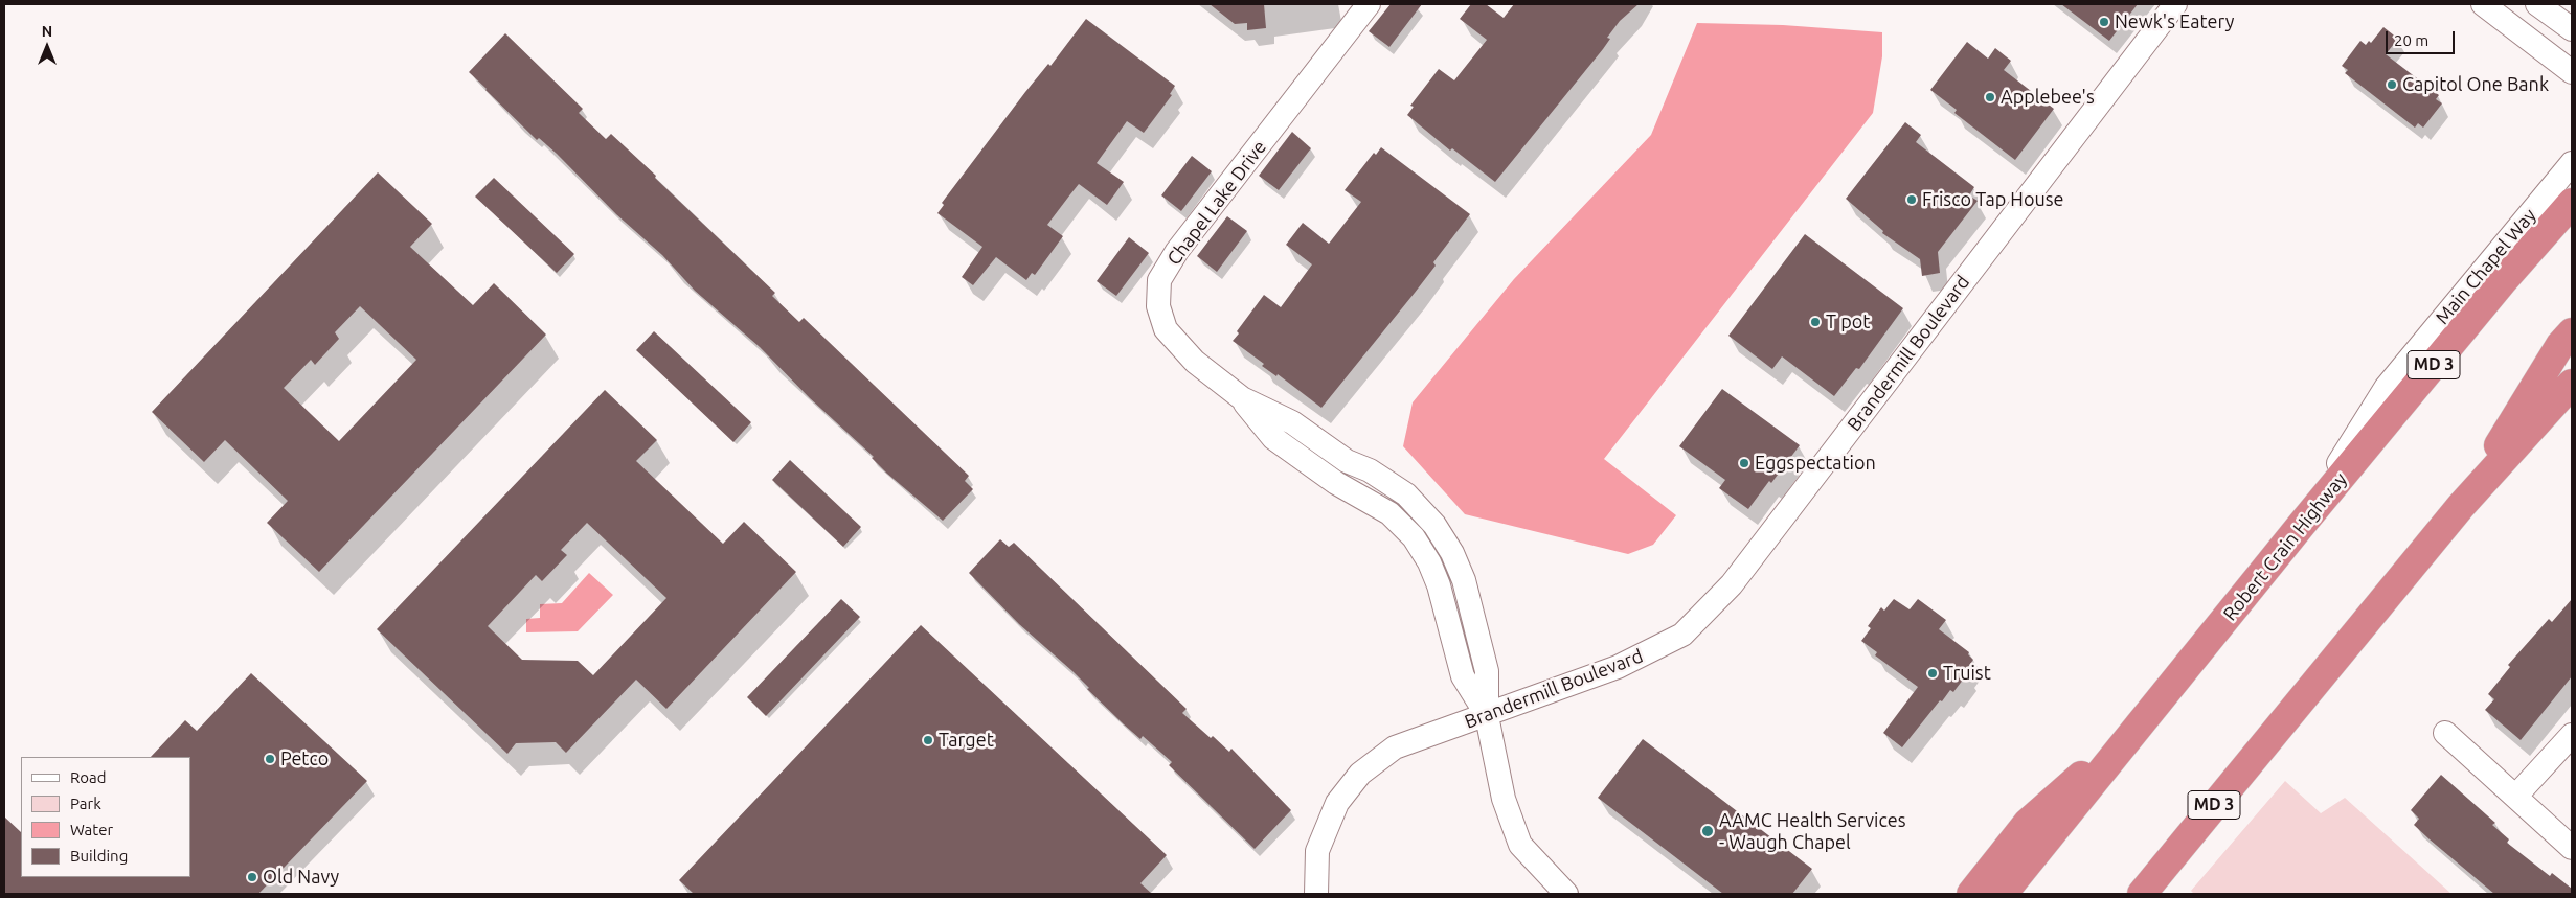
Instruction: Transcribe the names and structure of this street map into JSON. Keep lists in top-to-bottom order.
{
  "streets": {
    "highway": ["MD 3", "Robert Crain Highway"],
    "street": ["Chapel Lake Drive", "Main Chapel Way", "Brandermill Boulevard"]
  },
  "crossings": [
    ["Chapel Lake Drive", "Brandermill Boulevard"],
    ["Main Chapel Way", "Robert Crain Highway"]
  ],
  "places": [
    "Newk's Eatery",
    "Capitol One Bank",
    "Applebee's",
    "Frisco Tap House",
    "T pot",
    "Eggspectation",
    "Truist",
    "Target",
    "Petco",
    "AAMC Health Services - Waugh Chapel",
    "Old Navy"
  ],
  "legend": [
    "Road",
    "Park",
    "Water",
    "Building"
  ],
  "scale_bar": "20 m",
  "north": "top"
}
